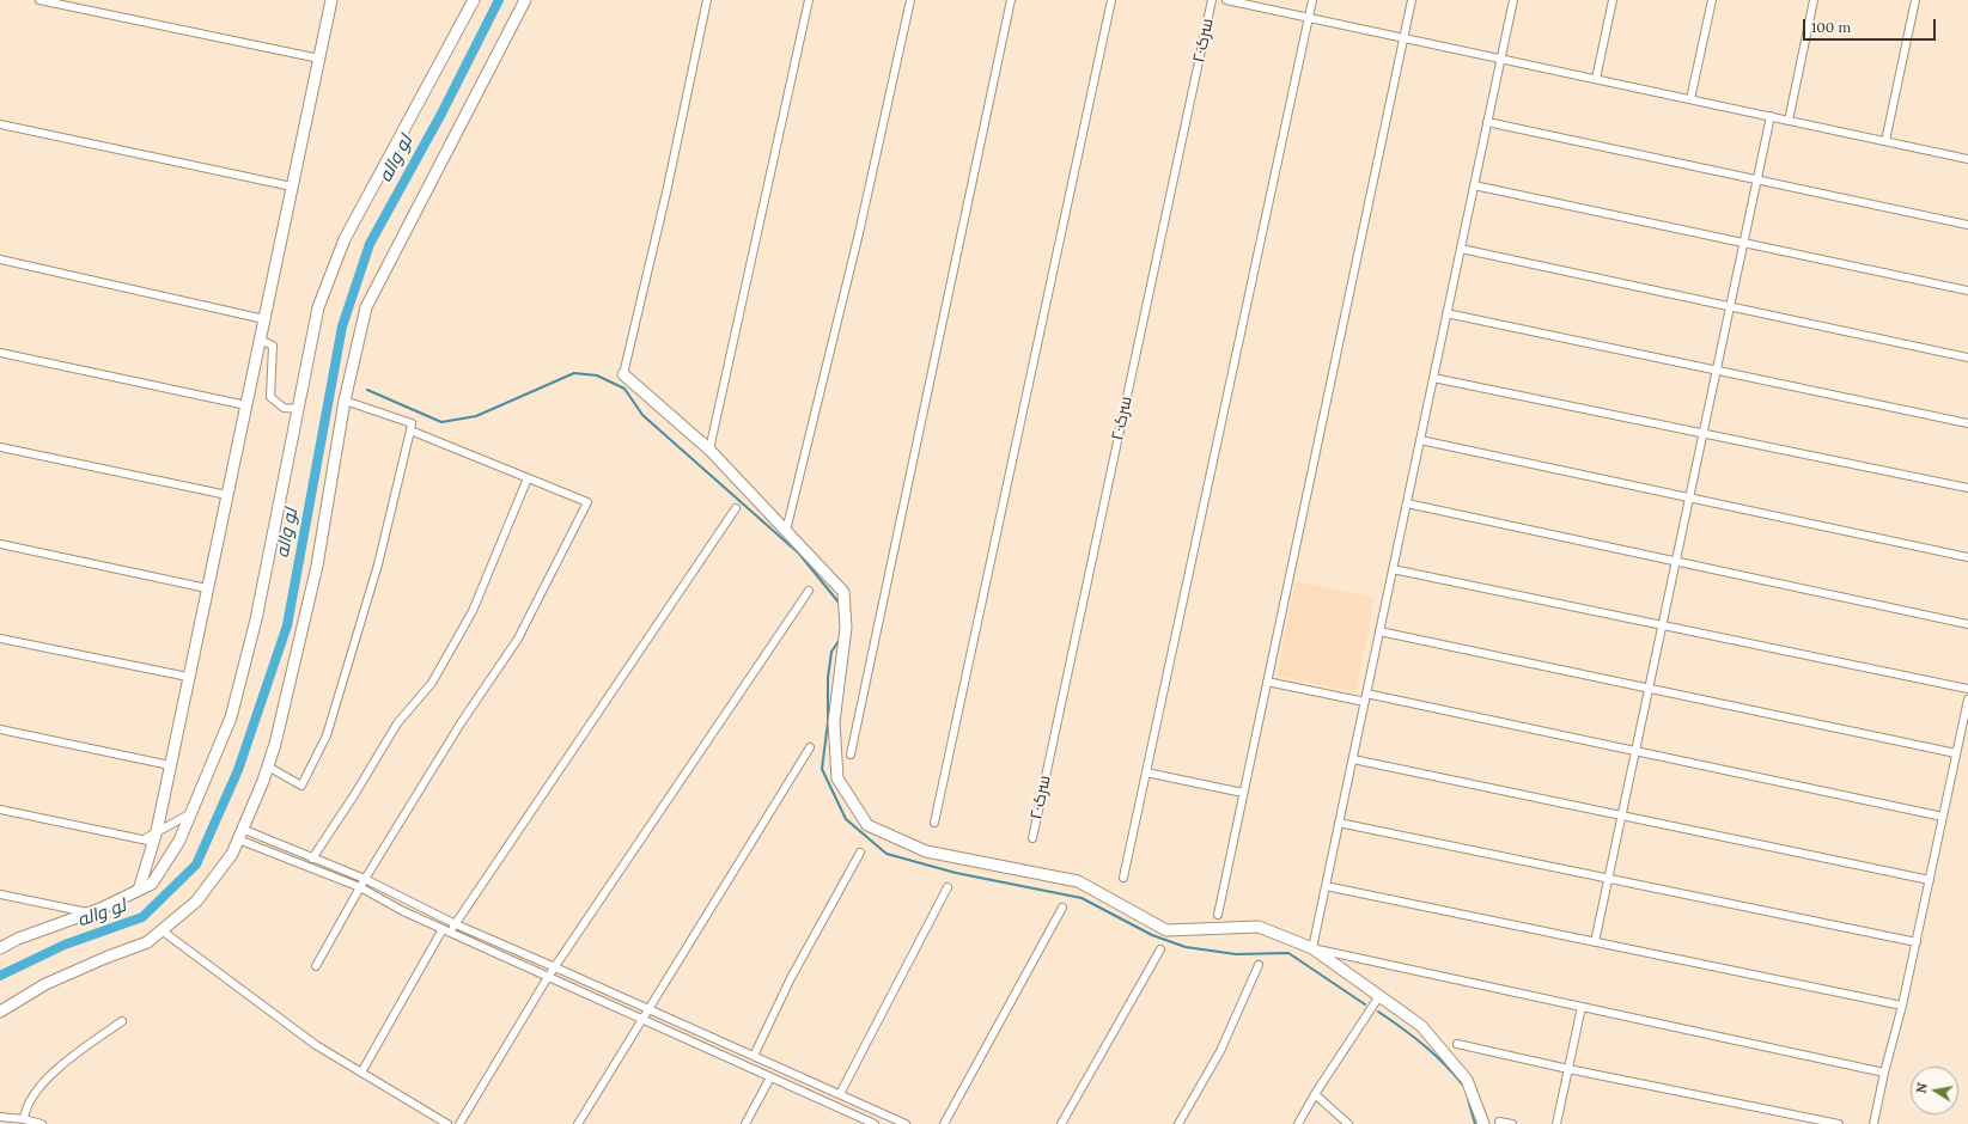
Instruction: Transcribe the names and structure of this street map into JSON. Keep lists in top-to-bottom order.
{
  "streets": {
    "street": ["سرک۲۰"]
  },
  "water": ["لو واله"],
  "scale_bar": "100 m",
  "north": "left"
}
